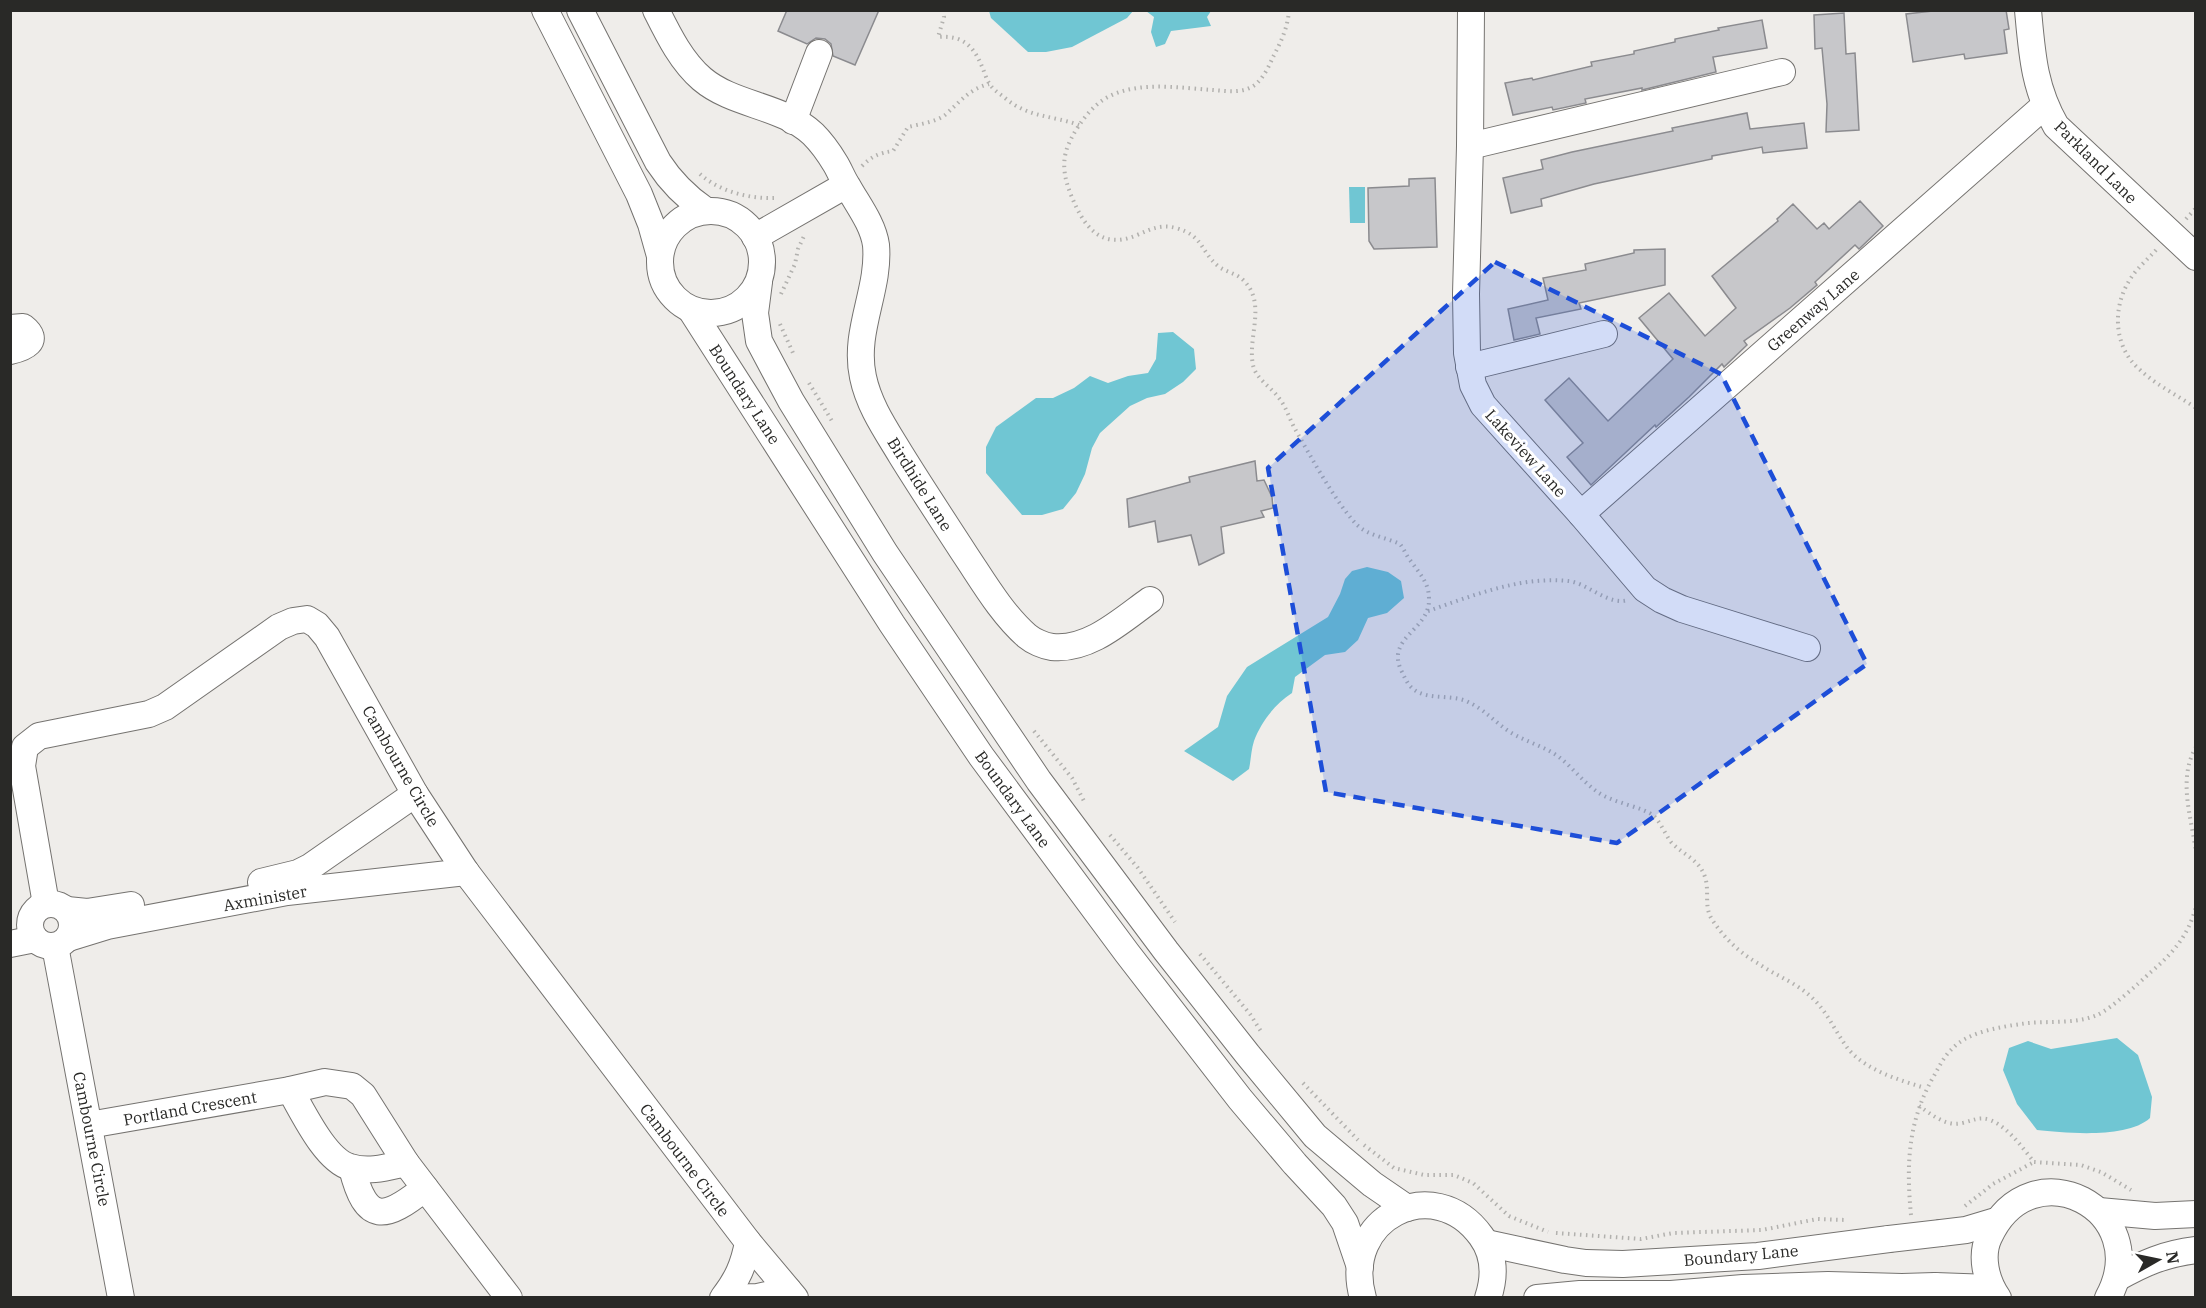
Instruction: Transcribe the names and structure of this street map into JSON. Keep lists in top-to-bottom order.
{
  "streets": {
    "street": [
      "Parkland Lane",
      "Greenway Lane",
      "Boundary Lane",
      "Lakeview Lane",
      "Birdhide Lane",
      "Cambourne Circle",
      "Axminister",
      "Portland Crescent"
    ]
  },
  "crossings": [
    ["Parkland Lane", "Greenway Lane"],
    ["Greenway Lane", "Lakeview Lane"],
    ["Cambourne Circle", "Axminister"],
    ["Cambourne Circle", "Portland Crescent"]
  ],
  "north": "right"
}
